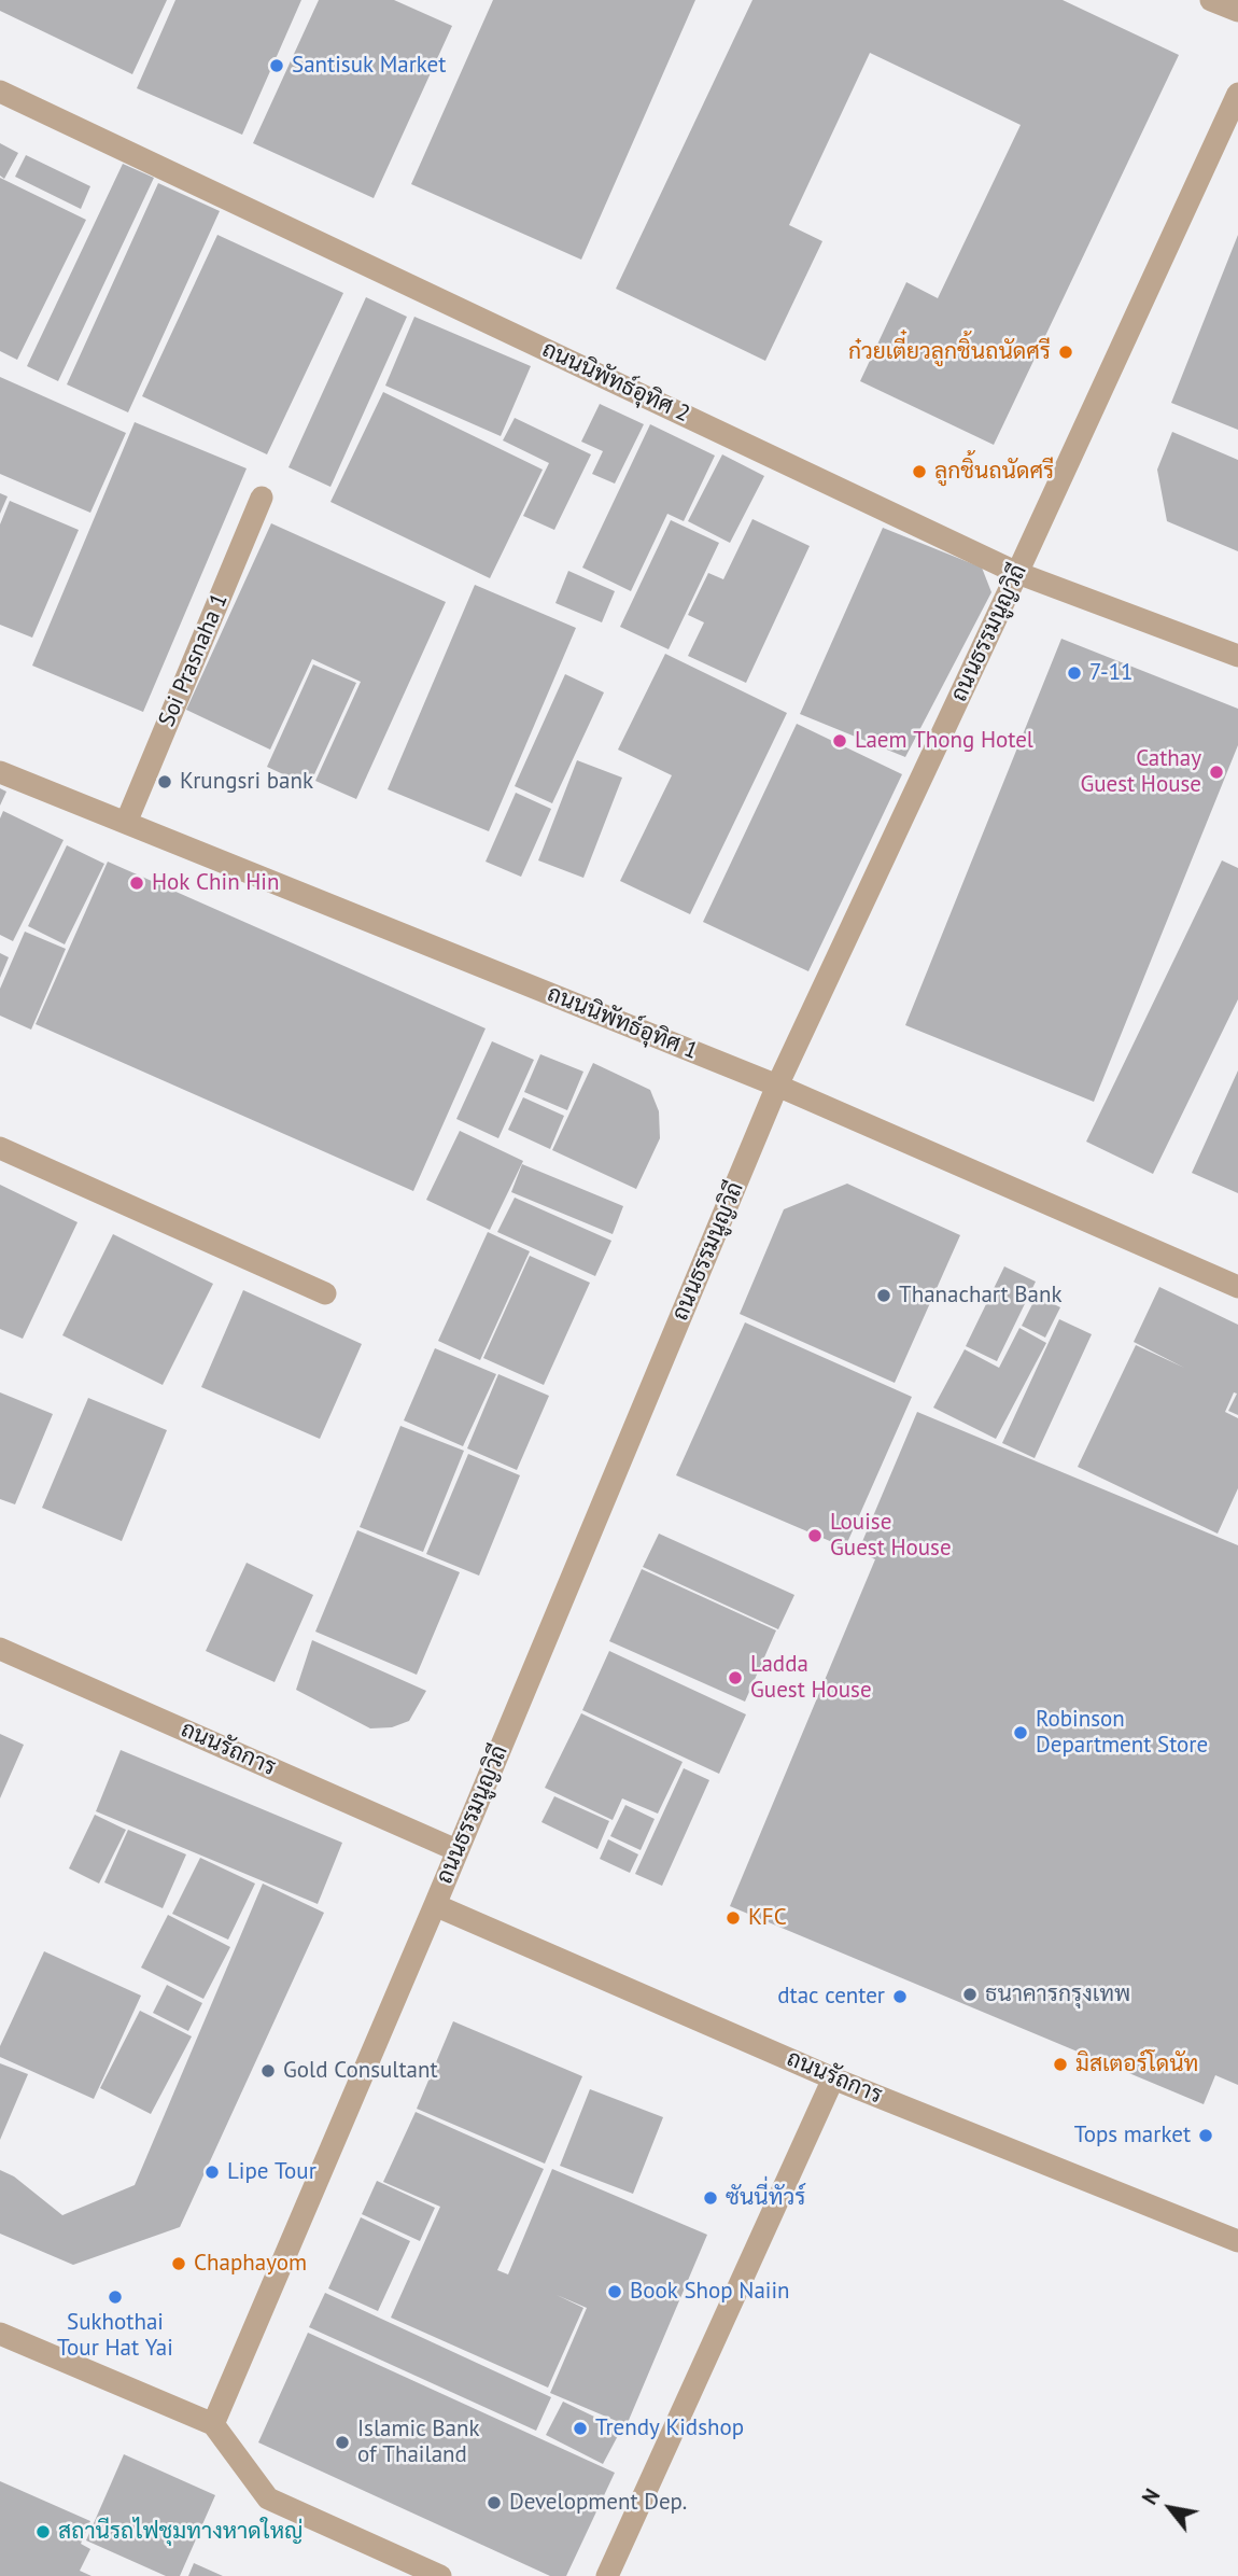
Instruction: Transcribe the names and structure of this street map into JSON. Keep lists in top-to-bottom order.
{
  "streets": {
    "street": [
      "ถนนนิพัทธ์อุทิศ 2",
      "ถนนธรรมนูญวิถี",
      "Soi Prasnaha 1",
      "ถนนนิพัทธ์อุทิศ 1",
      "ถนนรัถการ"
    ]
  },
  "crossings": [
    ["ถนนนิพัทธ์อุทิศ 2", "ถนนธรรมนูญวิถี"],
    ["ถนนธรรมนูญวิถี", "ถนนนิพัทธ์อุทิศ 1"],
    ["ถนนธรรมนูญวิถี", "ถนนรัถการ"],
    ["Soi Prasnaha 1", "ถนนนิพัทธ์อุทิศ 1"]
  ],
  "places": [
    "Santisuk Market",
    "ก๋วยเตี๋ยวลูกชิ้นถนัดศรี",
    "ลูกชิ้นถนัดศรี",
    "7-11",
    "Laem Thong Hotel",
    "Cathay Guest House",
    "Krungsri bank",
    "Hok Chin Hin",
    "Thanachart Bank",
    "Louise Guest House",
    "Ladda Guest House",
    "Robinson Department Store",
    "KFC",
    "ธนาคารกรุงเทพ",
    "dtac center",
    "มิสเตอร์โดนัท",
    "Gold Consultant",
    "Tops market",
    "Lipe Tour",
    "ซันนี่ทัวร์",
    "Chaphayom",
    "Book Shop Naiin",
    "Sukhothai Tour Hat Yai",
    "Trendy Kidshop",
    "Islamic Bank of Thailand",
    "Development Dep.",
    "สถานีรถไฟชุมทางหาดใหญ่"
  ],
  "north": "top left"
}
